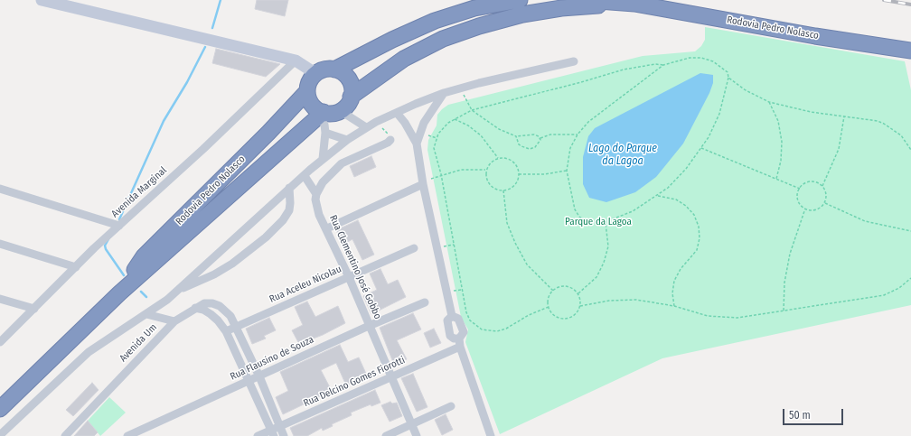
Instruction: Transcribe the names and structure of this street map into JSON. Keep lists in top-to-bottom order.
{
  "streets": {
    "highway": ["Rodovia Pedro Nolasco"],
    "street": [
      "Avenida Marginal",
      "Rua Clementino José Gobbo",
      "Rua Aceleu Nicolau",
      "Avenida Um",
      "Rua Flausino de Souza",
      "Rua Delcino Gomes Fiorotti"
    ]
  },
  "crossings": [
    ["Rua Clementino José Gobbo", "Rua Aceleu Nicolau"],
    ["Rua Clementino José Gobbo", "Rua Flausino de Souza"],
    ["Rua Clementino José Gobbo", "Rua Delcino Gomes Fiorotti"],
    ["Rua Aceleu Nicolau", "Avenida Um"],
    ["Avenida Um", "Rua Flausino de Souza"],
    ["Avenida Um", "Rua Delcino Gomes Fiorotti"]
  ],
  "water": ["Lago do Parque da Lagoa"],
  "parks": ["Parque da Lagoa"],
  "scale_bar": "50 m"
}
